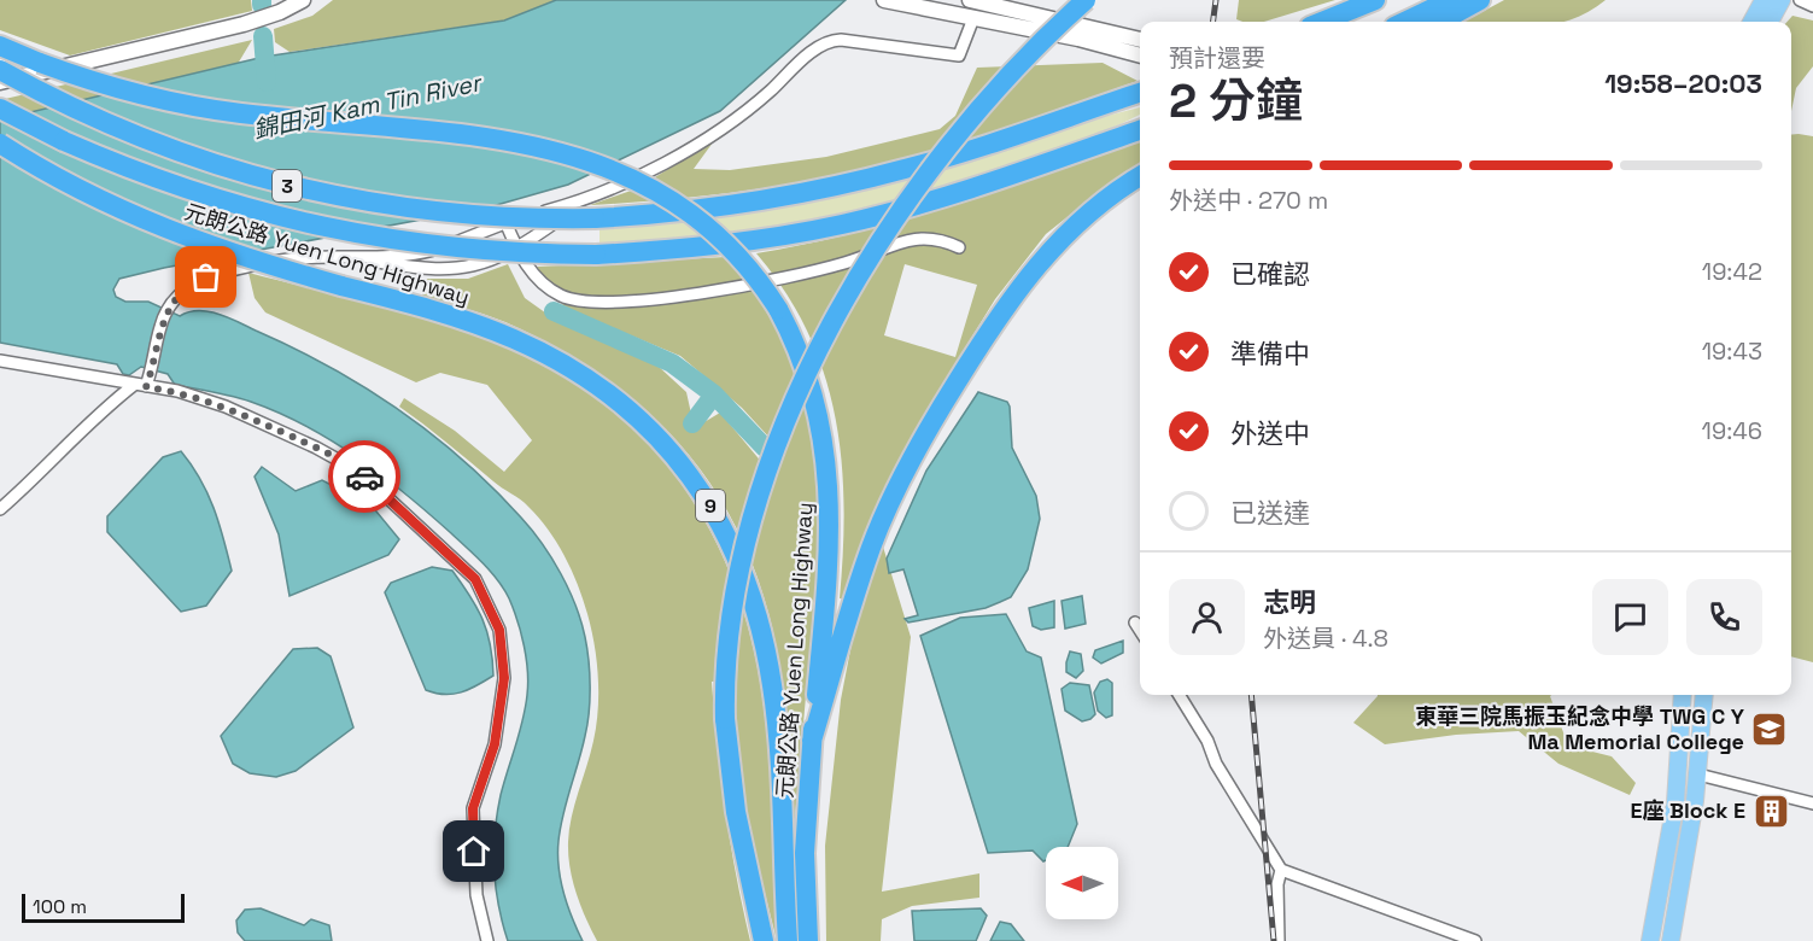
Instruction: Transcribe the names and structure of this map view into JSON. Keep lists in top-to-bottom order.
{
  "streets": {
    "highway": ["3", "元朗公路 Yuen Long Highway", "9"]
  },
  "water": ["錦田河 Kam Tin River"],
  "places": {
    "school or university": ["東華三院馬振玉紀念中學 TWG C Y Ma Memorial College"],
    "building": ["E座 Block E"]
  },
  "scale_bar": "100 m",
  "north": "left",
  "page": {
    "heading": ["2 分鐘", "預計還要", "19:58–20:03"],
    "panel": ["志明", "外送員 · 4.8"],
    "bar": "外送中 · 270 m",
    "list": [
      ["已確認", "19:42"],
      ["準備中", "19:43"],
      ["外送中", "19:46"],
      "已送達"
    ],
    "scale": "100 m"
  }
}
